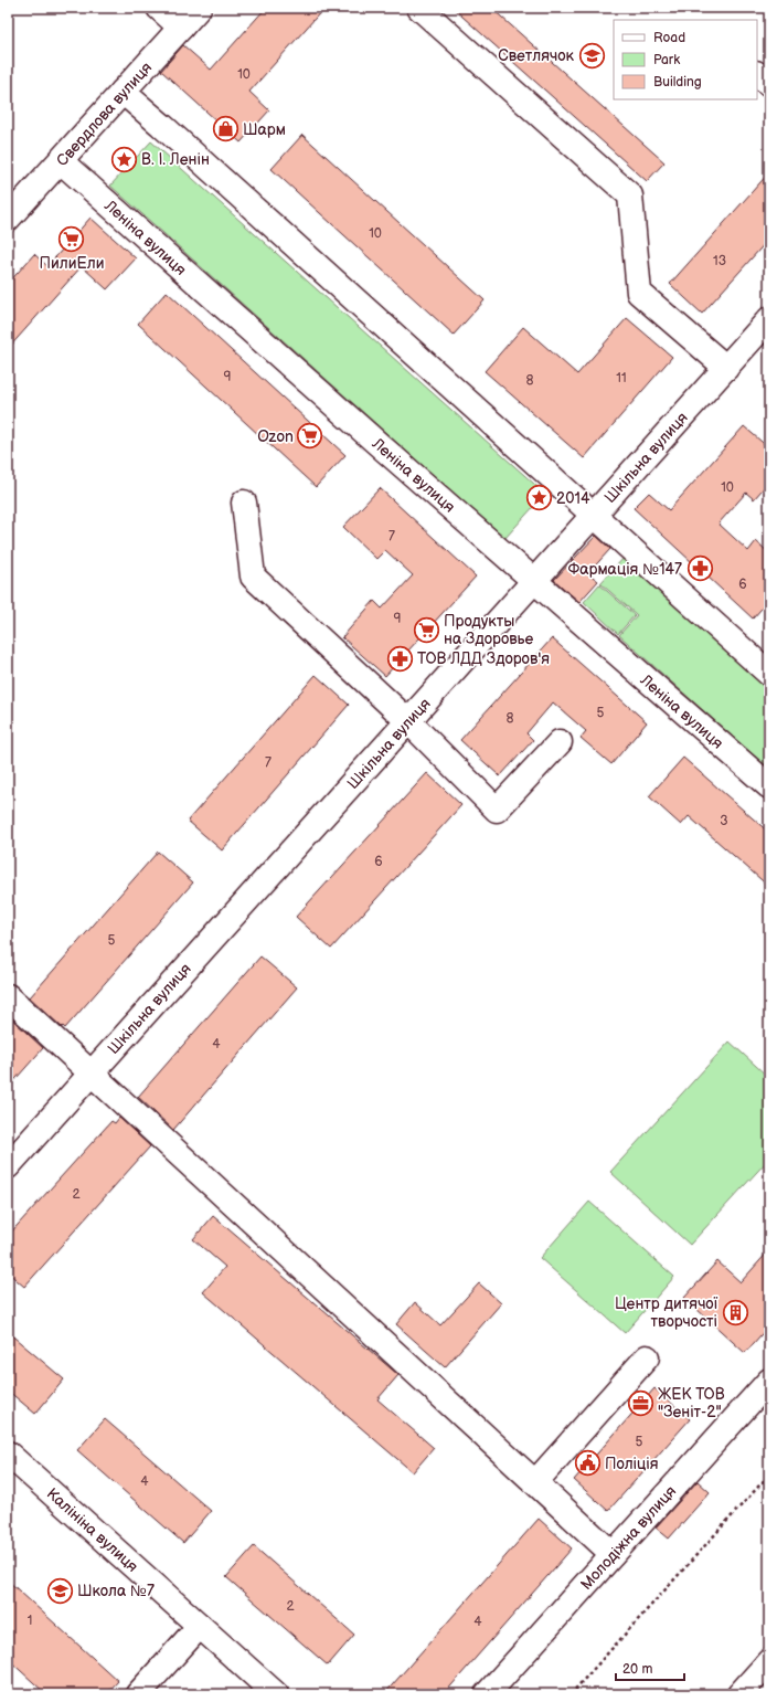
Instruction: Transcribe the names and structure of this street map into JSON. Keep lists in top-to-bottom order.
{
  "streets": {
    "main road": [
      "Свердлова вулиця",
      "Леніна вулиця",
      "Шкільна вулиця",
      "Калініна вулиця",
      "Молодіжна вулиця"
    ]
  },
  "crossings": [
    ["Свердлова вулиця", "Леніна вулиця"],
    ["Леніна вулиця", "Шкільна вулиця"]
  ],
  "places": {
    "school or university": ["Светлячок", "Школа №7"],
    "shop": ["Шарм"],
    "place": ["В. І. Ленін", "2014"],
    "supermarket": ["ПилиЕли", "Ozon", "Продукты на Здоровье"],
    "pharmacy": ["Фармація №147", "ТОВ ЛДД Здоров'я"],
    "building": ["Центр дитячої творчості"],
    "office": ["ЖЕК ТОВ \"Зеніт-2\""],
    "public building": ["Поліція"]
  },
  "house_numbers": [
    "10",
    "10",
    "13",
    "9",
    "11",
    "8",
    "10",
    "7",
    "6",
    "9",
    "5",
    "8",
    "7",
    "3",
    "6",
    "5",
    "4",
    "2",
    "5",
    "4",
    "2",
    "1",
    "4"
  ],
  "legend": ["Road", "Park", "Building"],
  "scale_bar": "20 m"
}
